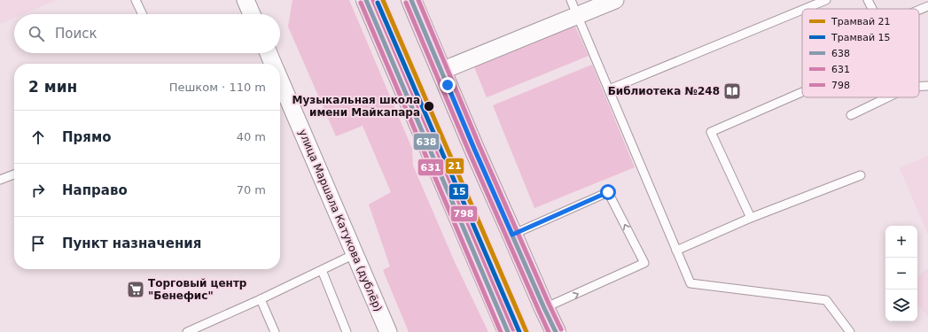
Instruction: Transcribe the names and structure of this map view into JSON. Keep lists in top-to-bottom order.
{
  "streets": {
    "street": ["улица Маршала Катукова (дублёр)"]
  },
  "places": {
    "library": ["Библиотека №248"],
    "other": ["Музыкальная школа имени Майкапара"],
    "supermarket": ["Торговый центр \"Бенефис\""]
  },
  "lines": [
    "tram line 21",
    "transit line 638",
    "transit line 798",
    "tram line 15",
    "transit line 631"
  ],
  "legend": [
    "Трамвай 21",
    "Трамвай 15",
    "638",
    "631",
    "798"
  ],
  "page": {
    "search": "Поиск",
    "heading": ["2 мин", "Пешком · 110 m"],
    "list": [
      ["Прямо", "40 m"],
      ["Направо", "70 m"],
      "Пункт назначения"
    ],
    "map_buttons": ["+", "−"]
  }
}
